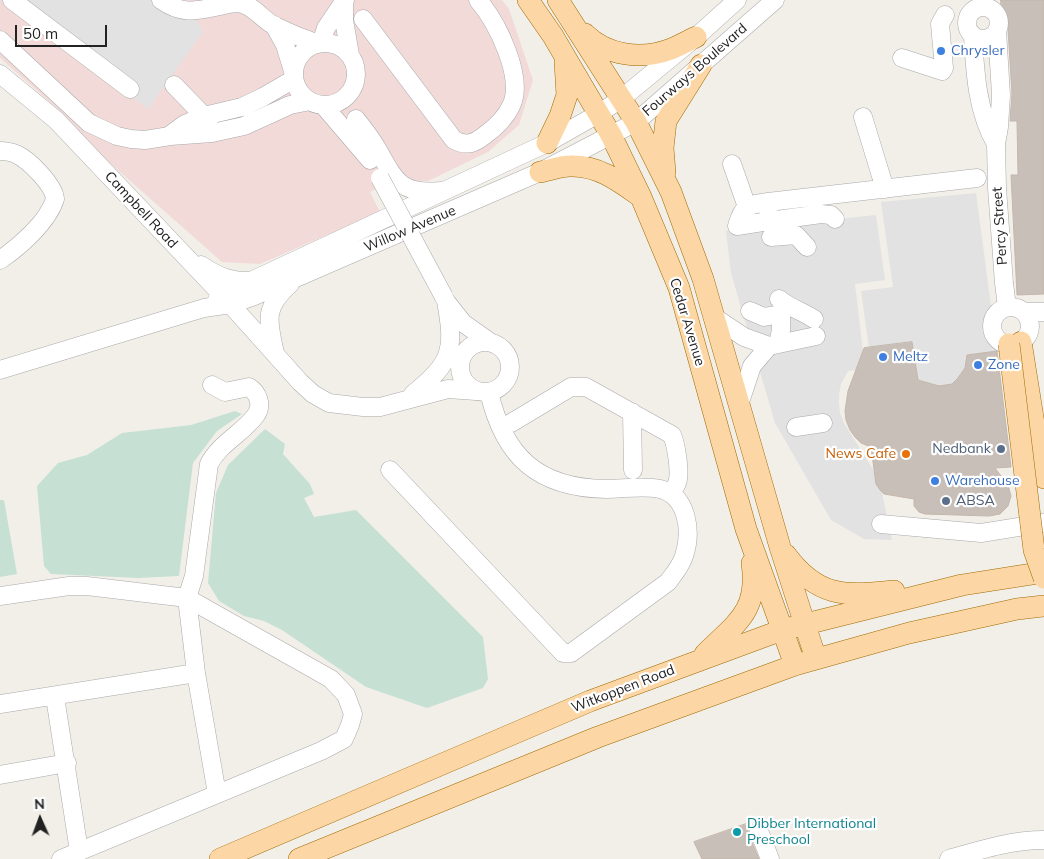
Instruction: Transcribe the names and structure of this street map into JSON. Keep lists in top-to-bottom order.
{
  "streets": {
    "main road": ["Cedar Avenue", "Witkoppen Road"],
    "street": [
      "Fourways Boulevard",
      "Campbell Road",
      "Percy Street",
      "Willow Avenue"
    ]
  },
  "crossings": [
    ["Fourways Boulevard", "Willow Avenue"],
    ["Fourways Boulevard", "Cedar Avenue"],
    ["Campbell Road", "Willow Avenue"],
    ["Willow Avenue", "Cedar Avenue"],
    ["Cedar Avenue", "Witkoppen Road"]
  ],
  "places": [
    "Chrysler",
    "Meltz",
    "Zone",
    "Nedbank",
    "News Cafe",
    "Warehouse",
    "ABSA",
    "Dibber International Preschool"
  ],
  "scale_bar": "50 m",
  "north": "top"
}
